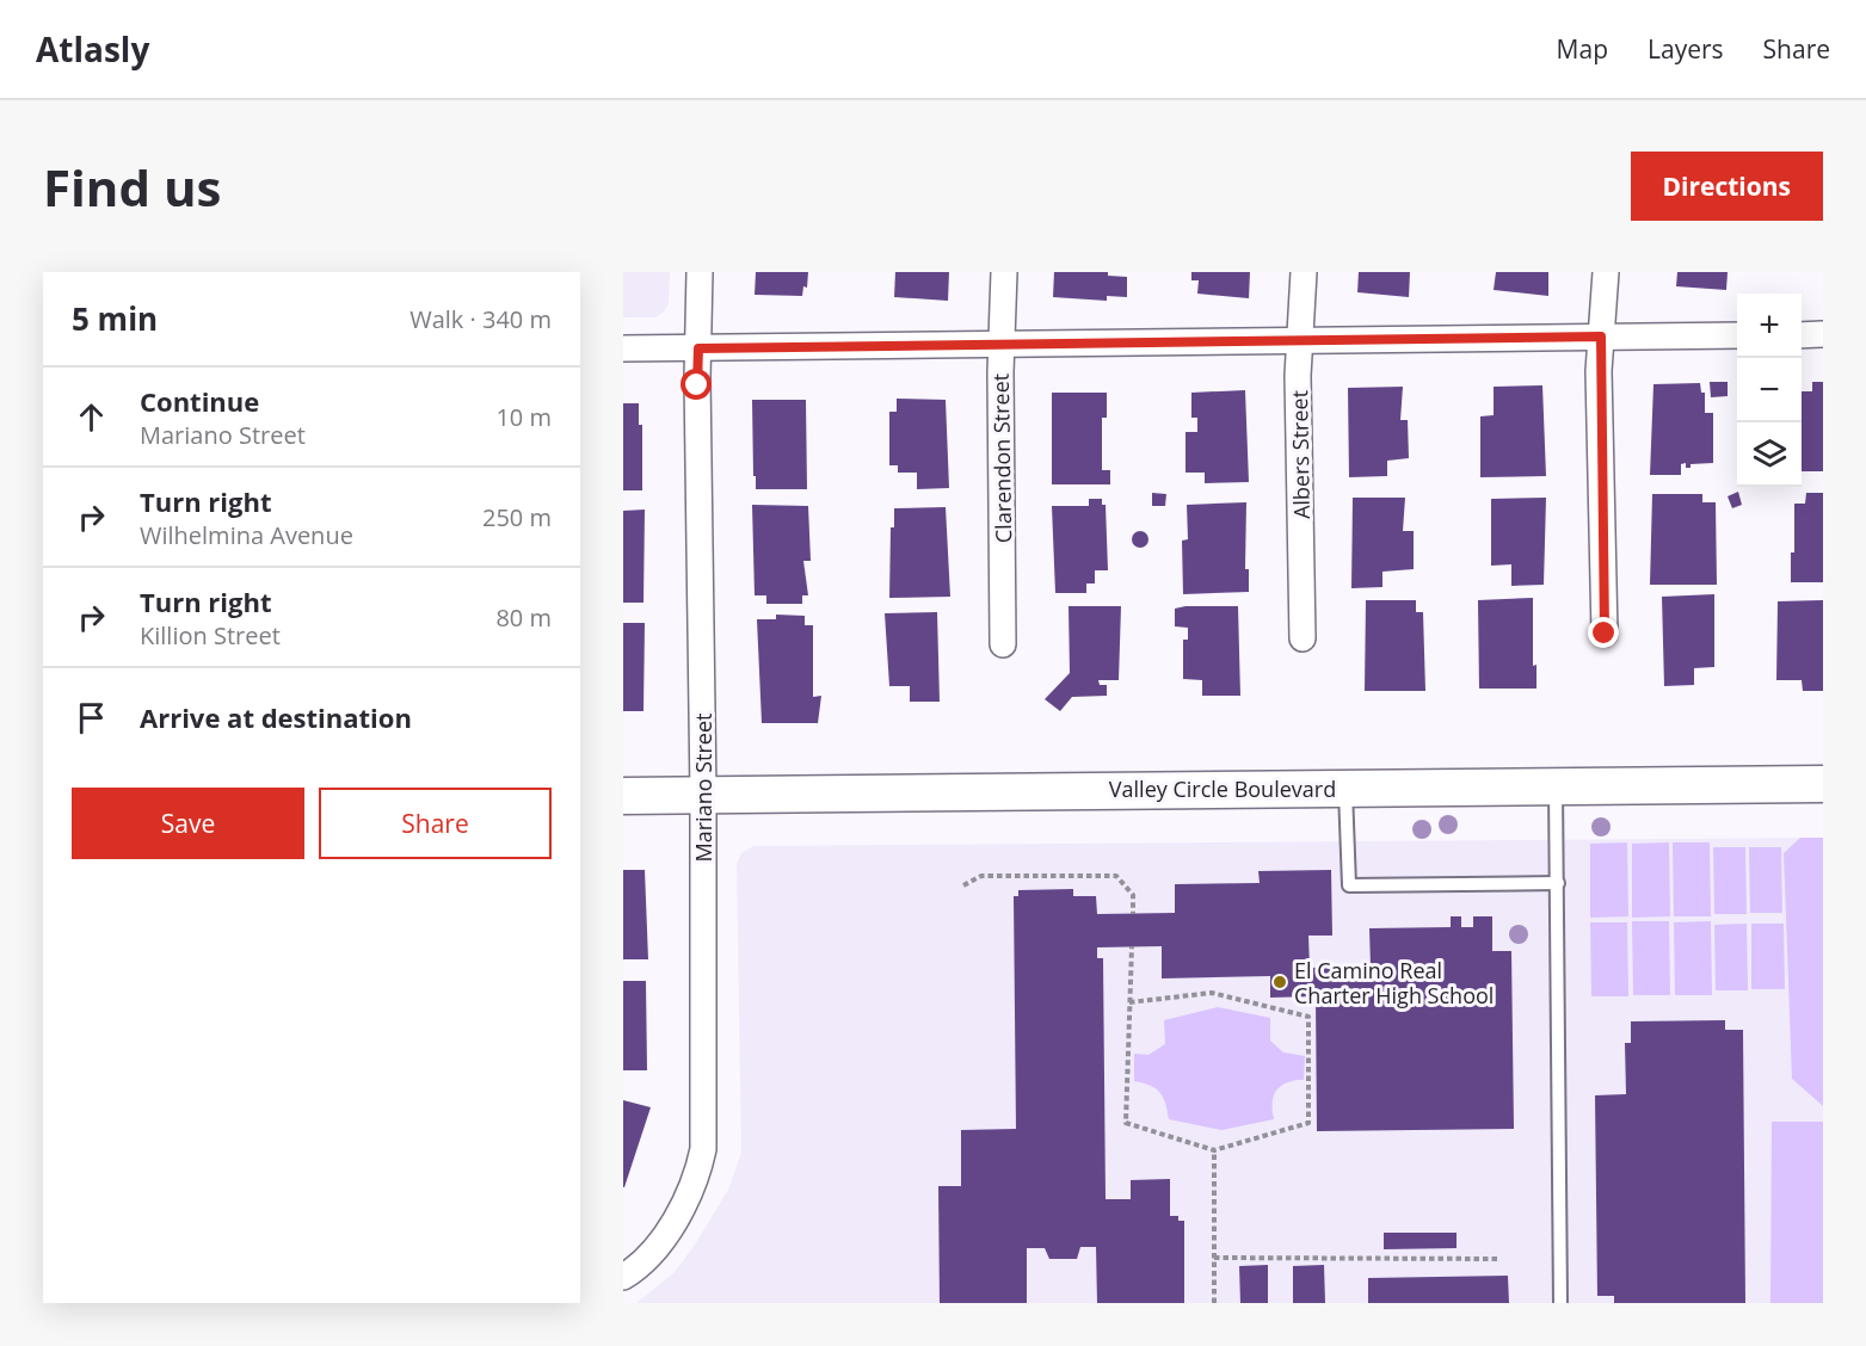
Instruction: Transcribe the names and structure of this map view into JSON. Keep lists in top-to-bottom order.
{
  "streets": {
    "main road": ["Valley Circle Boulevard"],
    "street": ["Albers Street", "Clarendon Street", "Mariano Street"]
  },
  "crossings": [
    ["Mariano Street", "Valley Circle Boulevard"]
  ],
  "places": ["El Camino Real Charter High School"],
  "page": {
    "header": "Atlasly",
    "nav": ["Map", "Layers", "Share"],
    "buttons": [
      "Directions",
      ["Save", "Share"]
    ],
    "title": "Find us",
    "heading": ["5 min", "Walk · 340 m"],
    "map_buttons": ["+", "−"],
    "list": [
      ["Continue", "Mariano Street", "10 m"],
      ["Turn right", "Wilhelmina Avenue", "250 m"],
      ["Turn right", "Killion Street", "80 m"],
      "Arrive at destination"
    ]
  }
}
